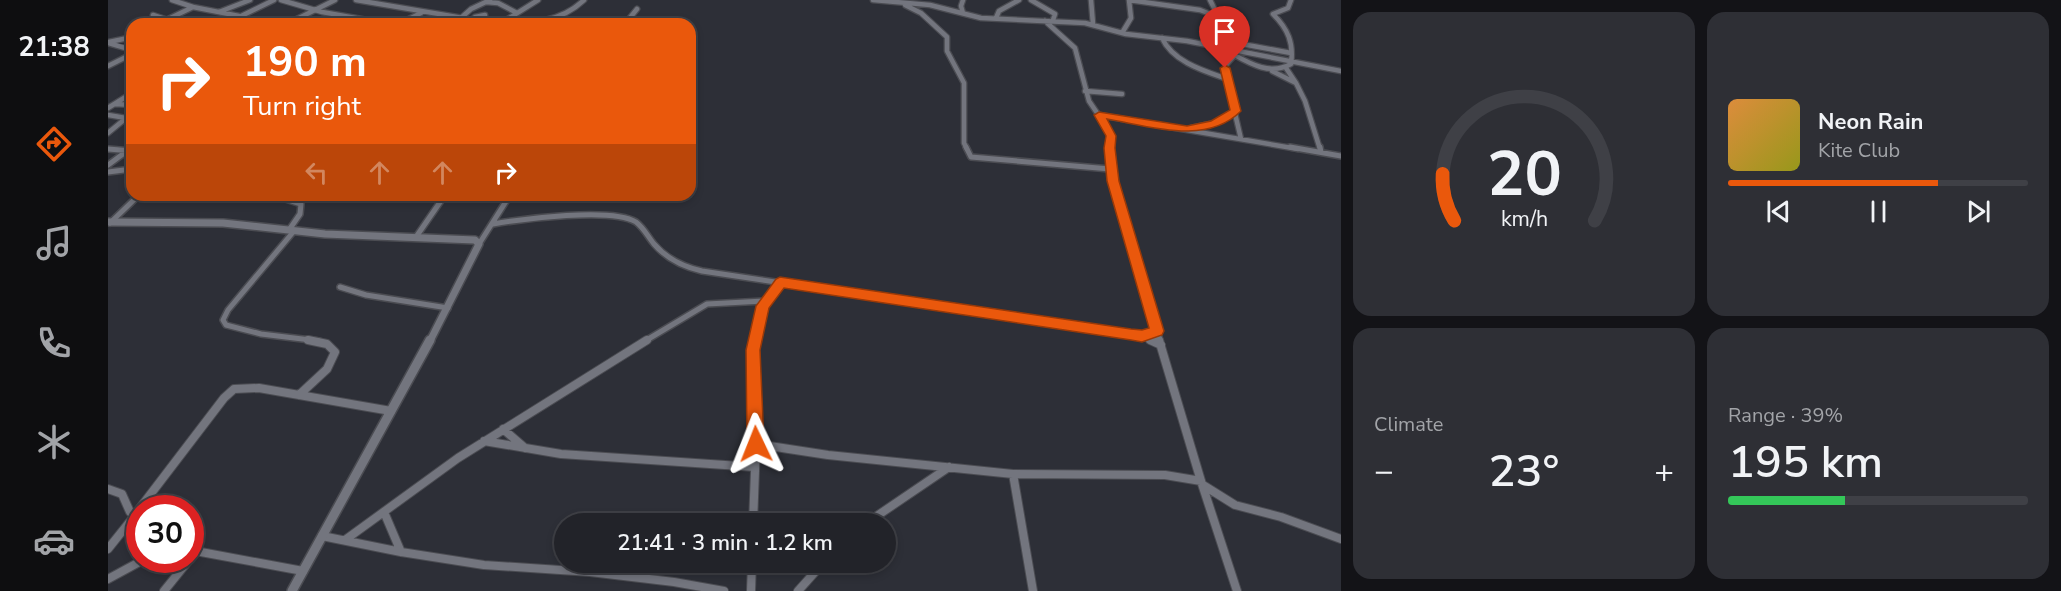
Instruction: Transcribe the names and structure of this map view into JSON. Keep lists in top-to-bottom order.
{
  "page": {
    "tabs": "21:38",
    "turn": ["190 m", "Turn right"],
    "song": ["Neon Rain", "Kite Club"],
    "tile": [
      "Climate",
      ["Range · 39%", "195 km"]
    ],
    "heat": ["−", "23°", "+"],
    "limit": "30",
    "trip": "21:41 · 3 min · 1.2 km",
    "gauge": ["20", "km/h"]
  }
}
